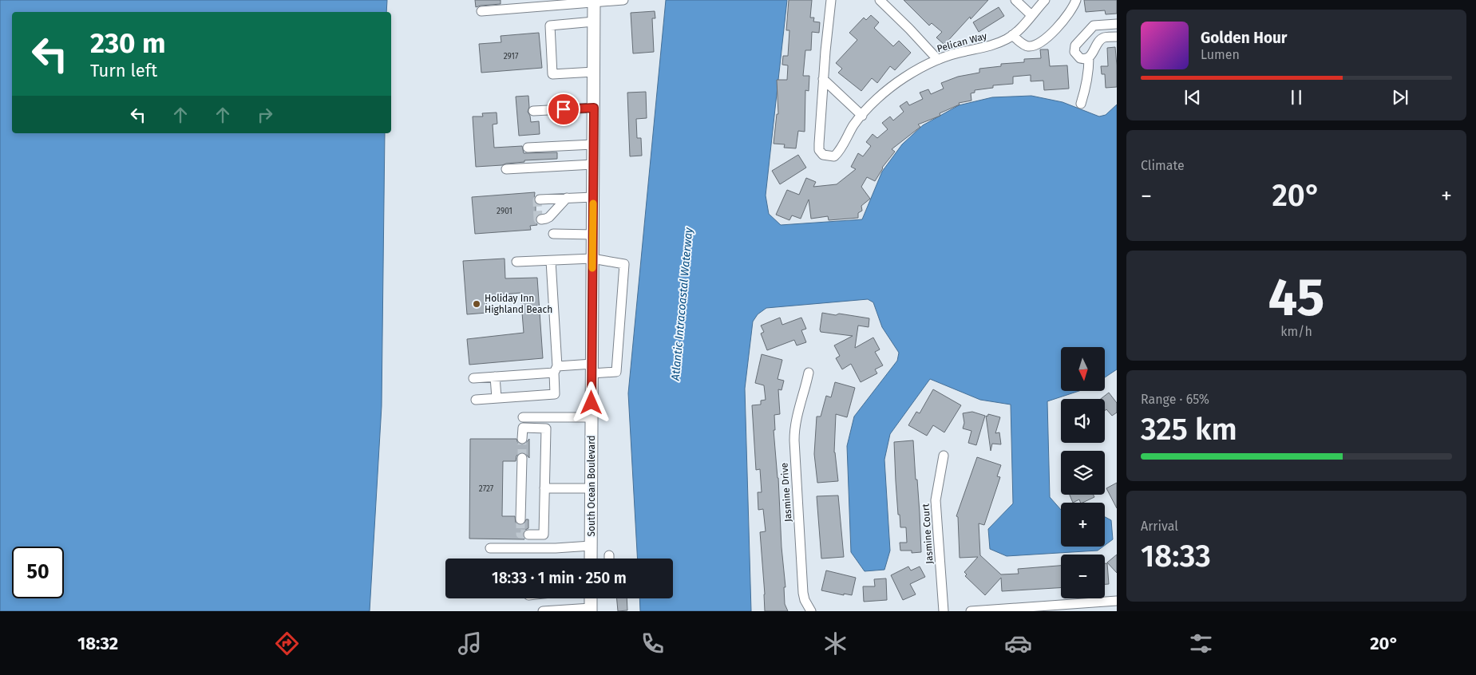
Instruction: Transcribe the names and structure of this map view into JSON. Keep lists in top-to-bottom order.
{
  "streets": {
    "main road": ["South Ocean Boulevard"],
    "street": ["Pelican Way", "Jasmine Drive", "Jasmine Court"]
  },
  "water": ["Atlantic Intracoastal Waterway"],
  "places": ["Holiday Inn Highland Beach"],
  "house_numbers": ["2917", "2901", "2727"],
  "north": "bottom",
  "page": {
    "turn": ["230 m", "Turn left"],
    "song": ["Golden Hour", "Lumen"],
    "tile": [
      "Climate",
      ["45", "km/h"],
      ["Range · 65%", "325 km"],
      ["Arrival", "18:33"]
    ],
    "heat": ["−", "20°", "+"],
    "map_buttons": ["+", "−"],
    "limit": "50",
    "trip": "18:33 · 1 min · 250 m",
    "tabs": ["18:32", "20°"]
  }
}
